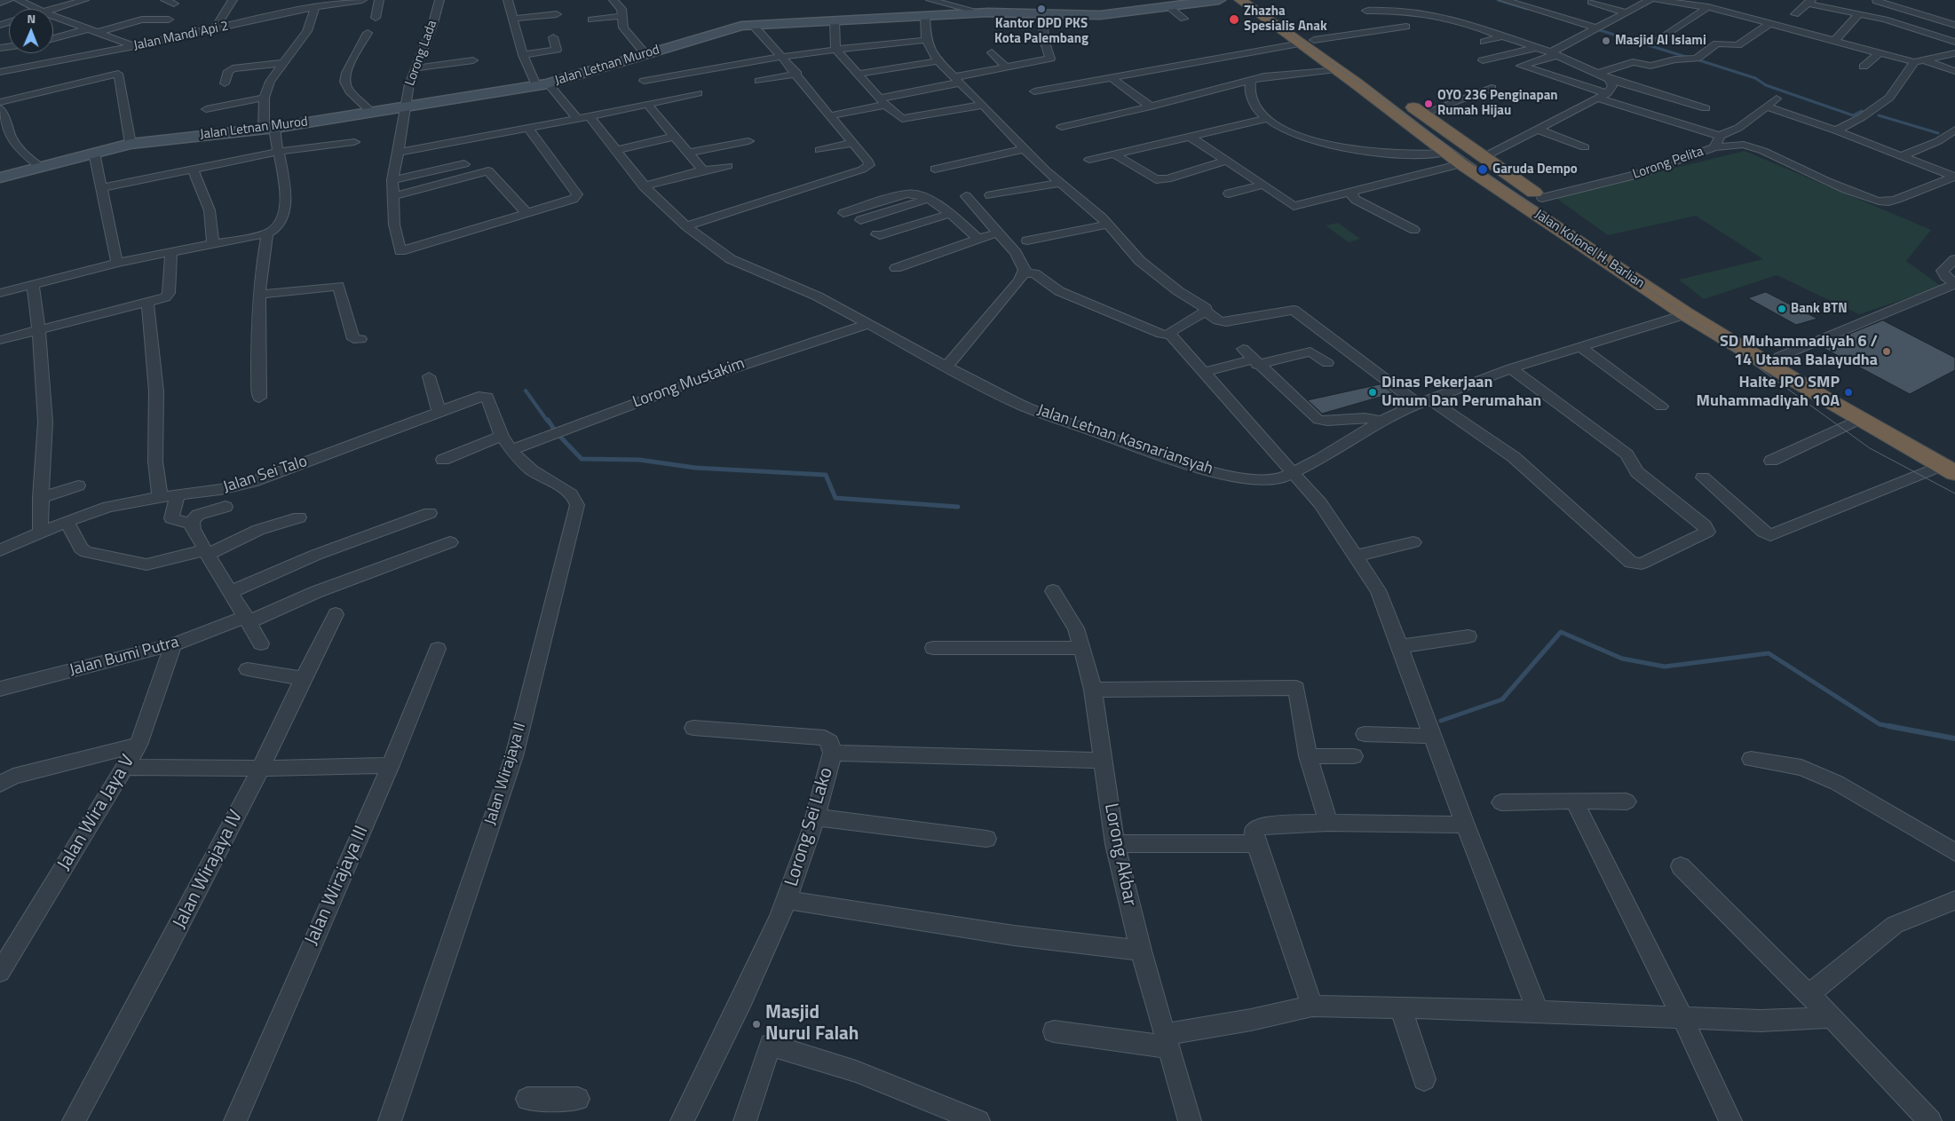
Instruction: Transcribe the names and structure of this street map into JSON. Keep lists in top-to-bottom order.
{
  "streets": {
    "highway": ["Jalan Kolonel H. Barlian"],
    "street": [
      "Jalan Mandi Api 2",
      "Lorong Lada",
      "Jalan Letnan Murod",
      "Lorong Pelita",
      "Lorong Mustakim",
      "Jalan Letnan Kasnariansyah",
      "Jalan Sei Talo",
      "Jalan Bumi Putra",
      "Jalan Wirajaya II",
      "Jalan Wira Jaya V",
      "Lorong Sei Lako",
      "Lorong Akbar",
      "Jalan Wirajaya IV",
      "Jalan Wirajaya III"
    ]
  },
  "crossings": [
    ["Lorong Lada", "Jalan Letnan Murod"],
    ["Lorong Pelita", "Jalan Kolonel H. Barlian"],
    ["Jalan Kolonel H. Barlian", "Jalan Letnan Kasnariansyah"],
    ["Lorong Mustakim", "Jalan Letnan Kasnariansyah"],
    ["Lorong Mustakim", "Jalan Sei Talo"],
    ["Lorong Mustakim", "Jalan Wirajaya II"],
    ["Jalan Sei Talo", "Jalan Wirajaya II"],
    ["Jalan Bumi Putra", "Jalan Wira Jaya V"],
    ["Lorong Sei Lako", "Lorong Akbar"]
  ],
  "places": [
    "Kantor DPD PKS Kota Palembang",
    "Zhazha Spesialis Anak",
    "Masjid Al Islami",
    "OYO 236 Penginapan Rumah Hijau",
    "Garuda Dempo",
    "Bank BTN",
    "SD Muhammadiyah 6 / 14 Utama Balayudha",
    "Dinas Pekerjaan Umum Dan Perumahan",
    "Halte JPO SMP Muhammadiyah 10A",
    "Masjid Nurul Falah"
  ],
  "north": "top"
}
